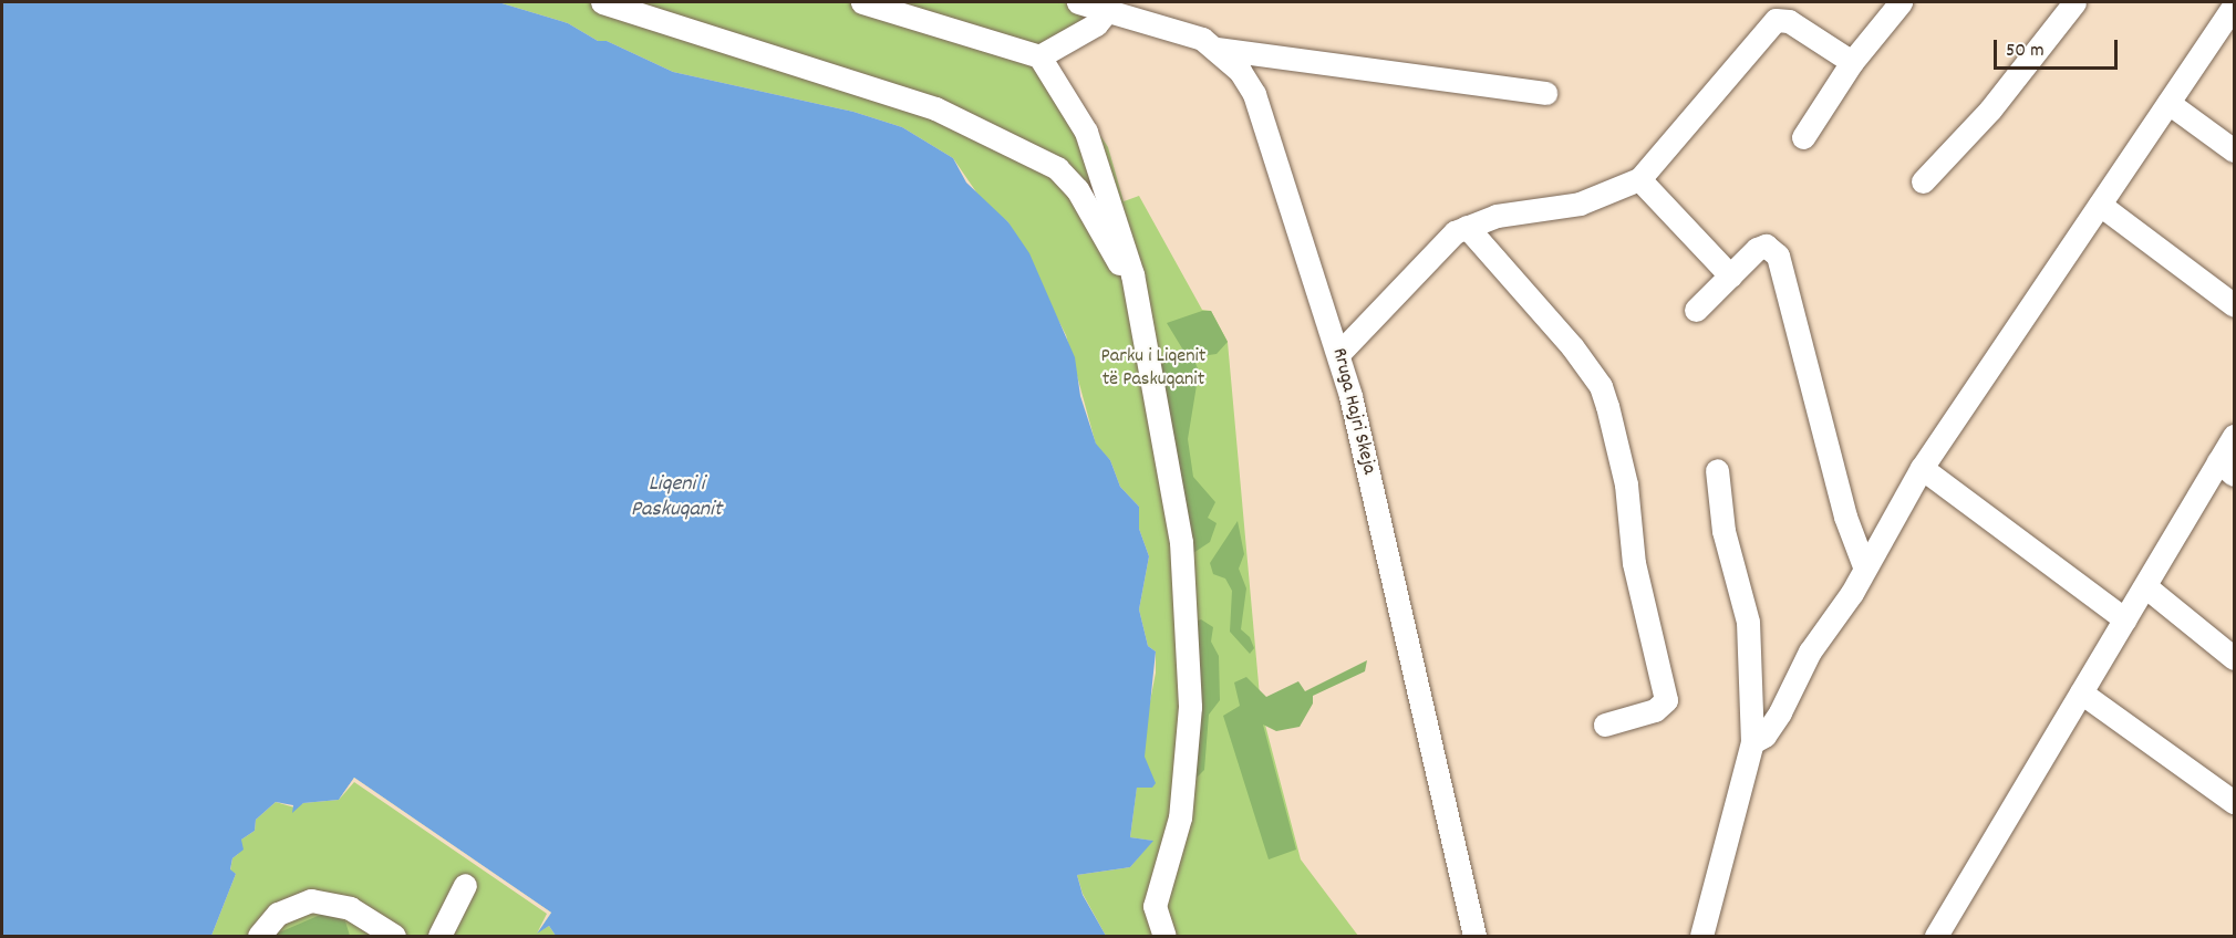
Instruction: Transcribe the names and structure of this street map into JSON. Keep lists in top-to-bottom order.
{
  "streets": {
    "street": ["Rruga Hajri Skeja"]
  },
  "water": ["Liqeni i Paskuqanit"],
  "parks": ["Parku i Liqenit të Paskuqanit"],
  "scale_bar": "50 m"
}
